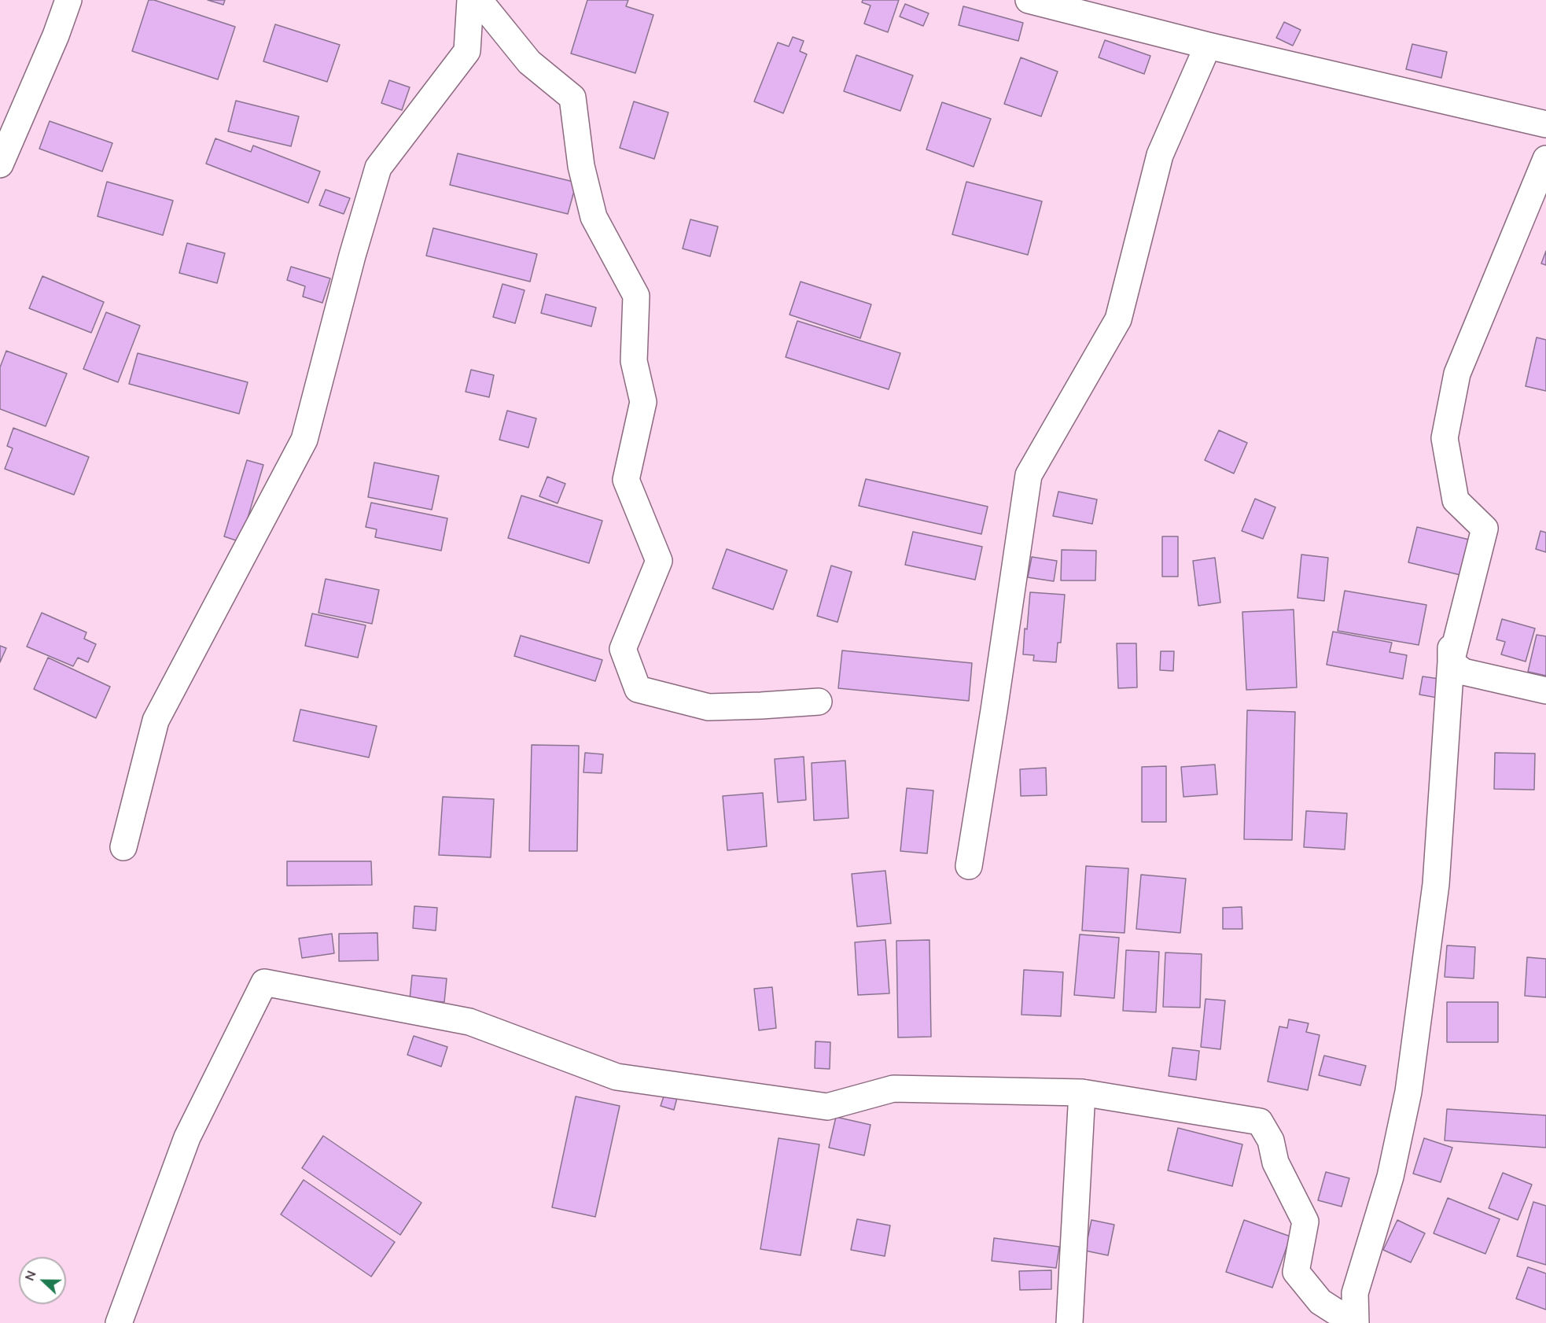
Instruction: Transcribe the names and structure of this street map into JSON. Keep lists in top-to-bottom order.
{
  "north": "left"
}
